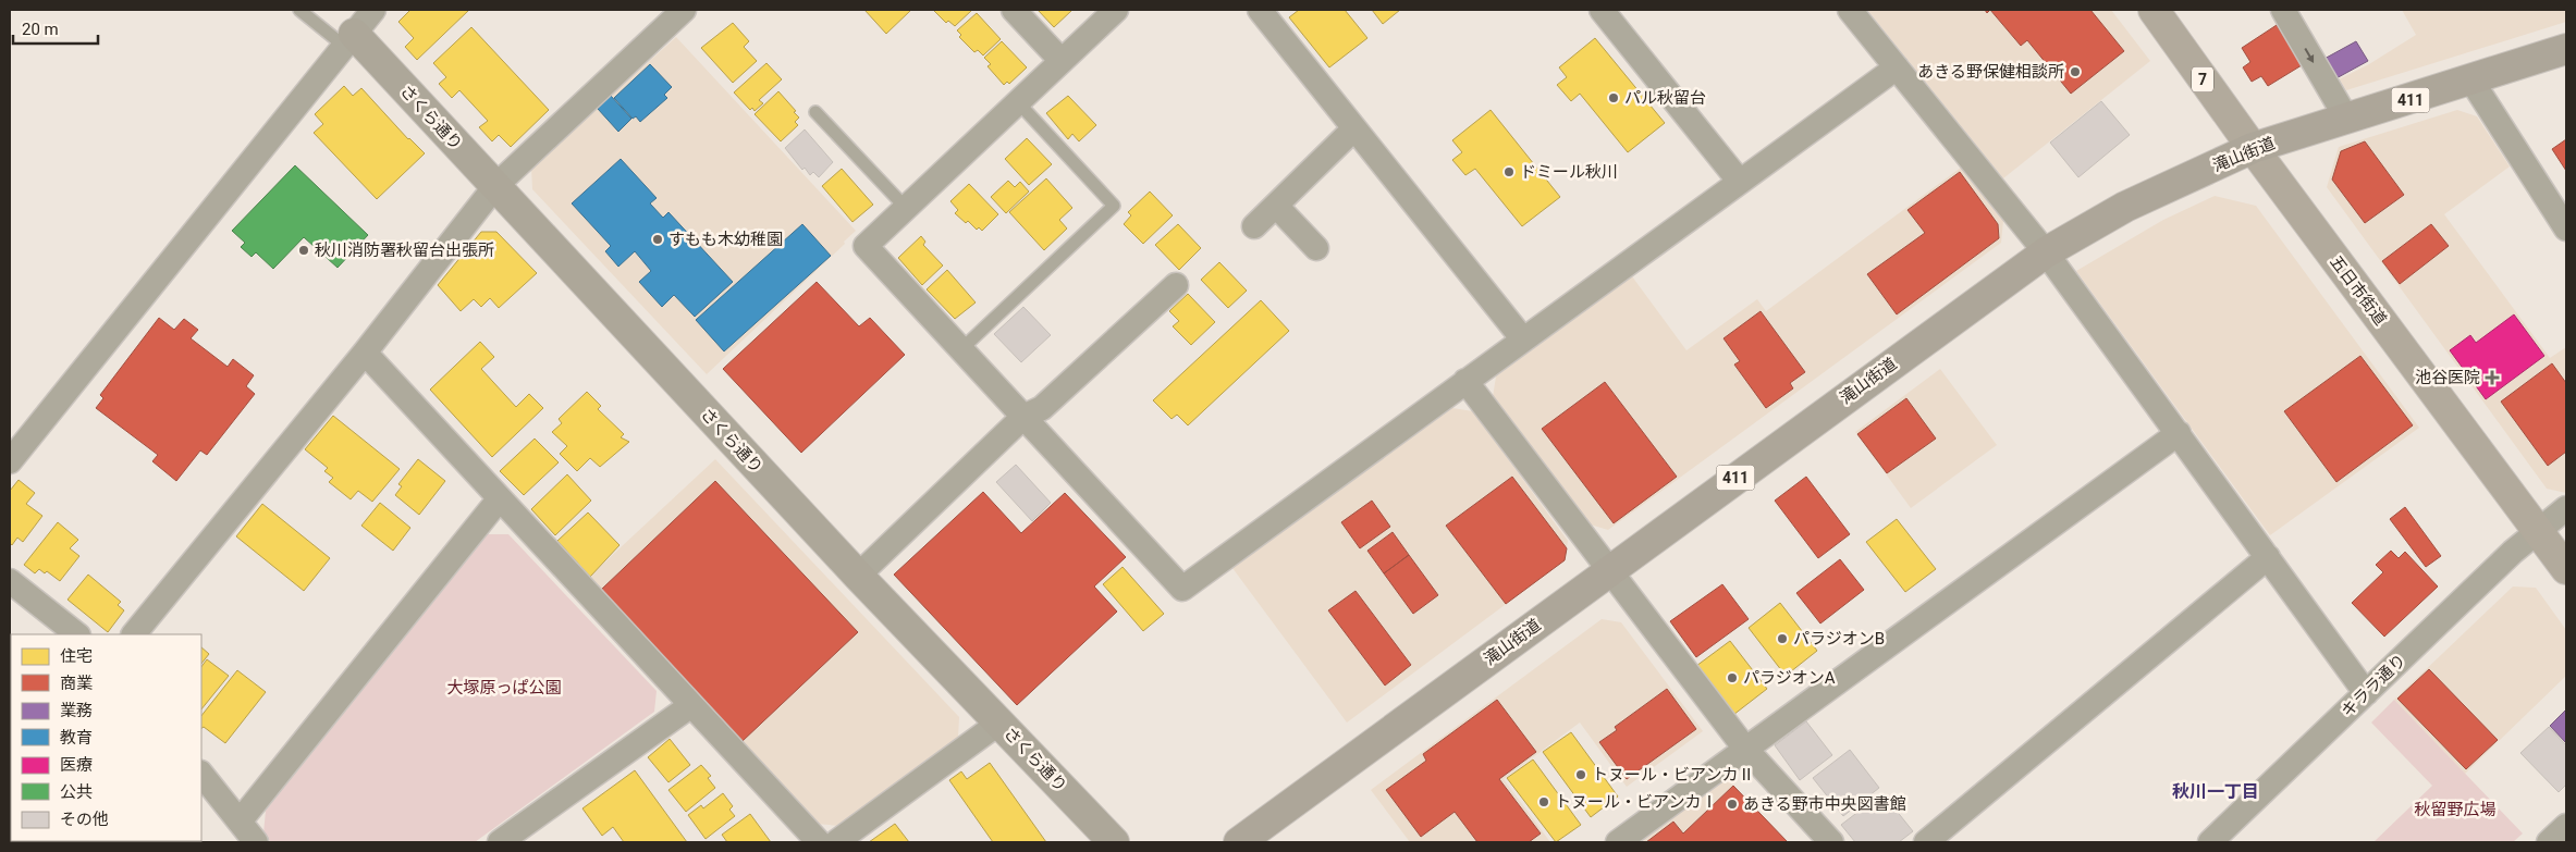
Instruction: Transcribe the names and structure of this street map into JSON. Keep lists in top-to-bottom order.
{
  "streets": {
    "highway": ["411", "滝山街道"],
    "main road": ["7", "五日市街道"],
    "street": ["さくら通り", "キララ通り"]
  },
  "crossings": [
    ["滝山街道", "五日市街道"],
    ["五日市街道", "キララ通り"]
  ],
  "districts": ["秋川一丁目"],
  "parks": ["大塚原っぱ公園", "秋留野広場"],
  "places": {
    "other": [
      "あきる野保健相談所",
      "パル秋留台",
      "ドミール秋川",
      "すもも木幼稚園",
      "秋川消防署秋留台出張所",
      "パラジオンB",
      "パラジオンA",
      "トヌール・ビアンカⅡ",
      "トヌール・ビアンカⅠ",
      "あきる野市中央図書館"
    ],
    "health": ["池谷医院"]
  },
  "legend": [
    "住宅",
    "商業",
    "業務",
    "教育",
    "医療",
    "公共",
    "その他"
  ],
  "scale_bar": "20 m"
}
